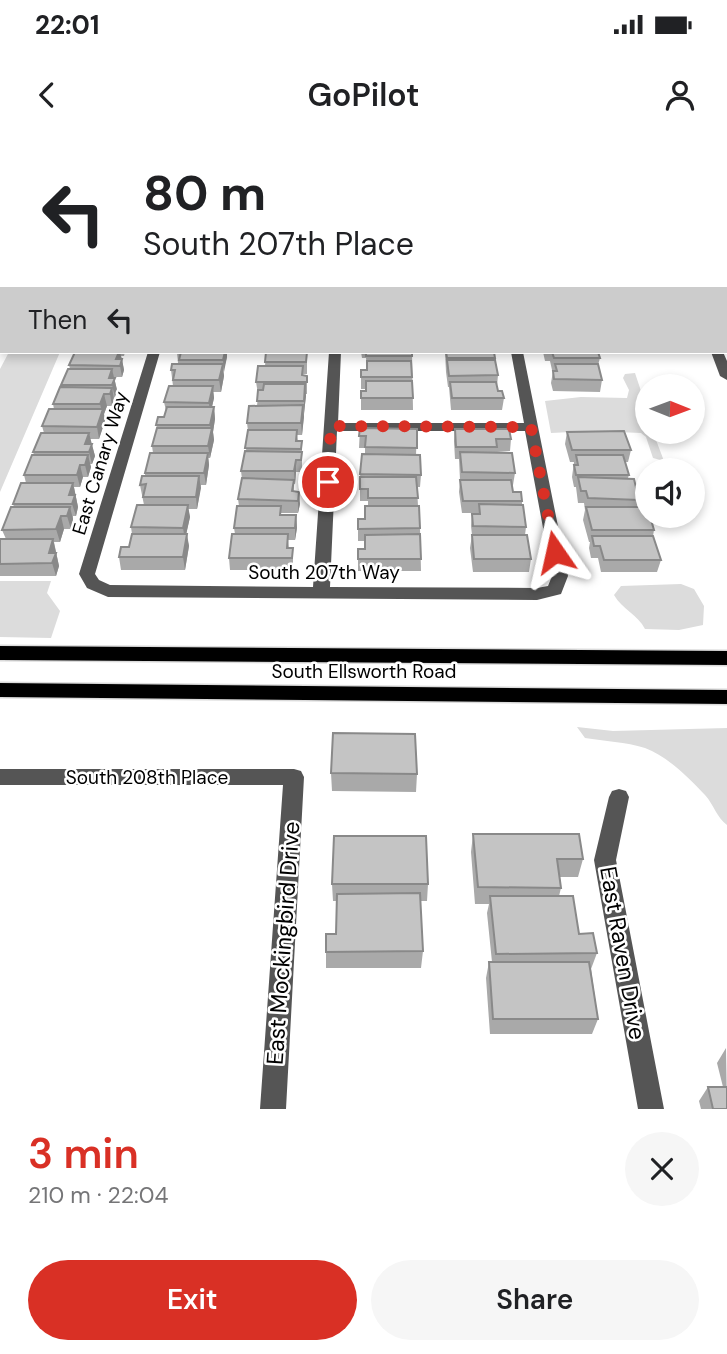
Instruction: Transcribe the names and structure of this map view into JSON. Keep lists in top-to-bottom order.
{
  "streets": {
    "main road": ["South Ellsworth Road"],
    "street": [
      "East Canary Way",
      "South 207th Way",
      "South 208th Place",
      "East Mockingbird Drive",
      "East Raven Drive"
    ]
  },
  "crossings": [
    ["East Canary Way", "South 207th Way"],
    ["South 208th Place", "East Mockingbird Drive"]
  ],
  "north": "right",
  "page": {
    "status": "22:01",
    "header": "GoPilot",
    "turn": ["80 m", "South 207th Place"],
    "then": "Then",
    "heading": ["3 min", "210 m · 22:04"],
    "buttons": ["Exit", "Share"]
  }
}
